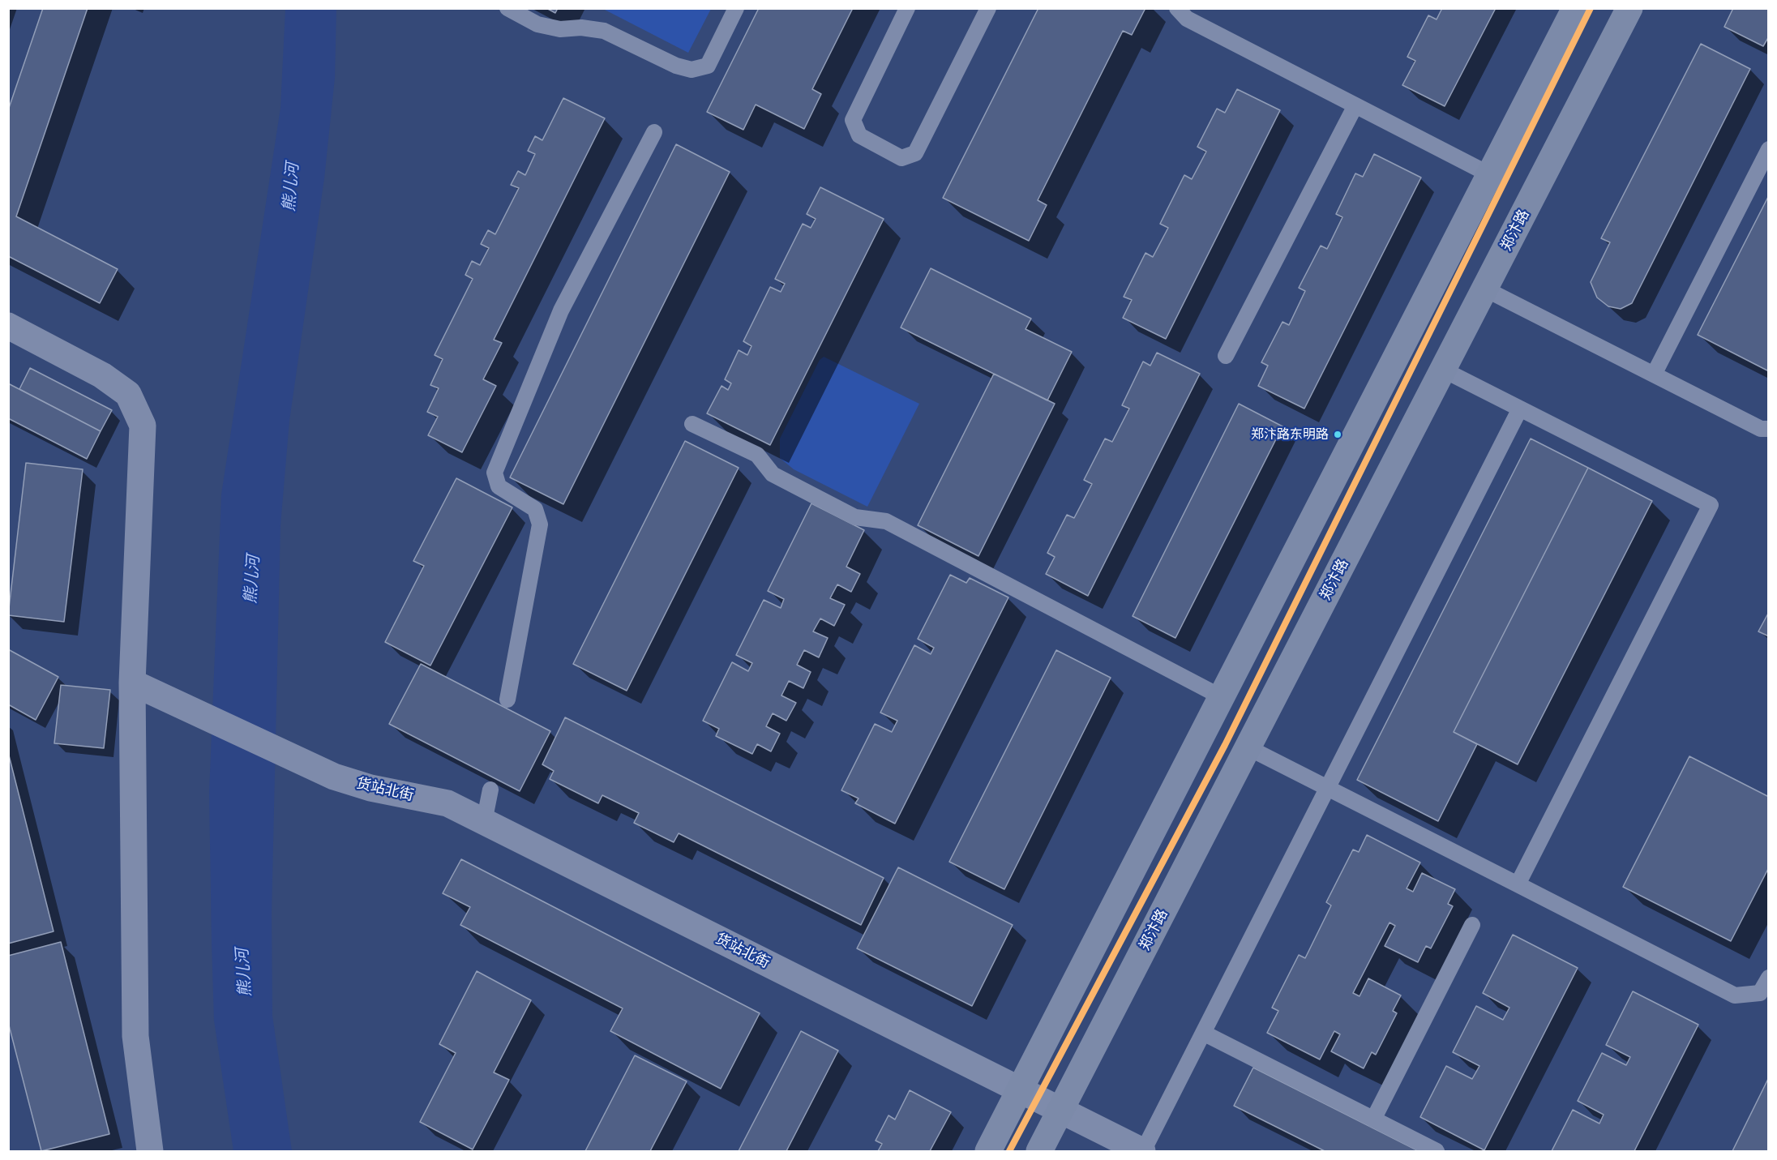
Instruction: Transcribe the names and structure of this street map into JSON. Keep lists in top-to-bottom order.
{
  "streets": {
    "main road": ["郑汴路"],
    "street": ["货站北街"]
  },
  "crossings": [
    ["郑汴路", "货站北街"]
  ],
  "water": ["熊儿河"],
  "places": ["郑汴路东明路"]
}
